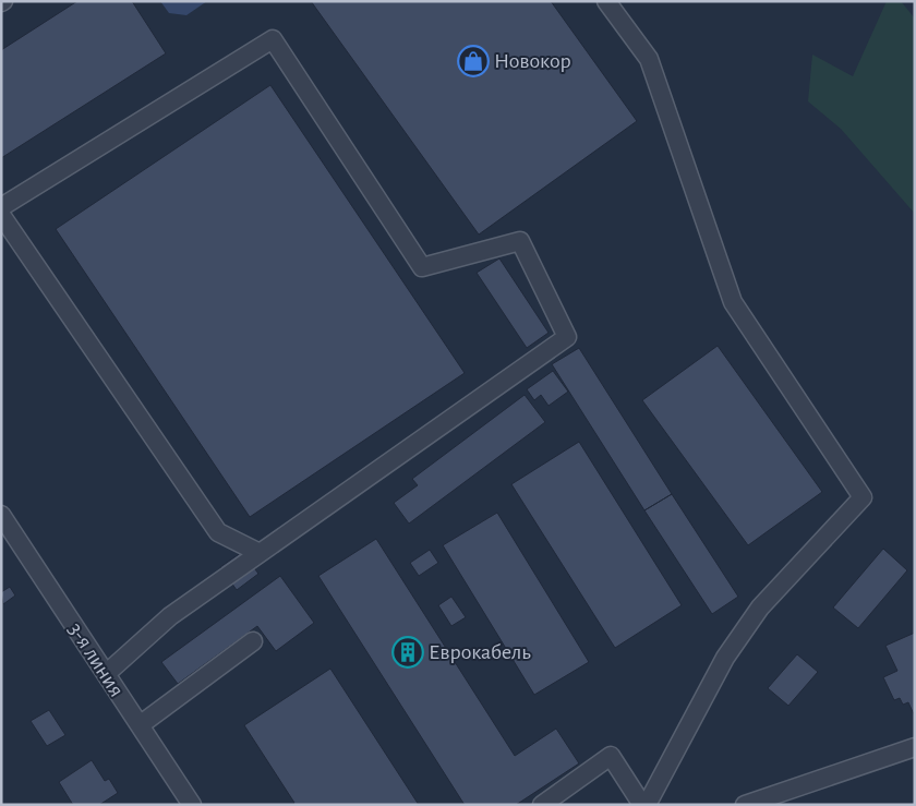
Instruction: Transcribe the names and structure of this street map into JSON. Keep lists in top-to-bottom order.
{
  "streets": {
    "street": ["3-я линия"]
  },
  "places": {
    "shop": ["Новокор"],
    "building": ["Еврокабель"]
  }
}
